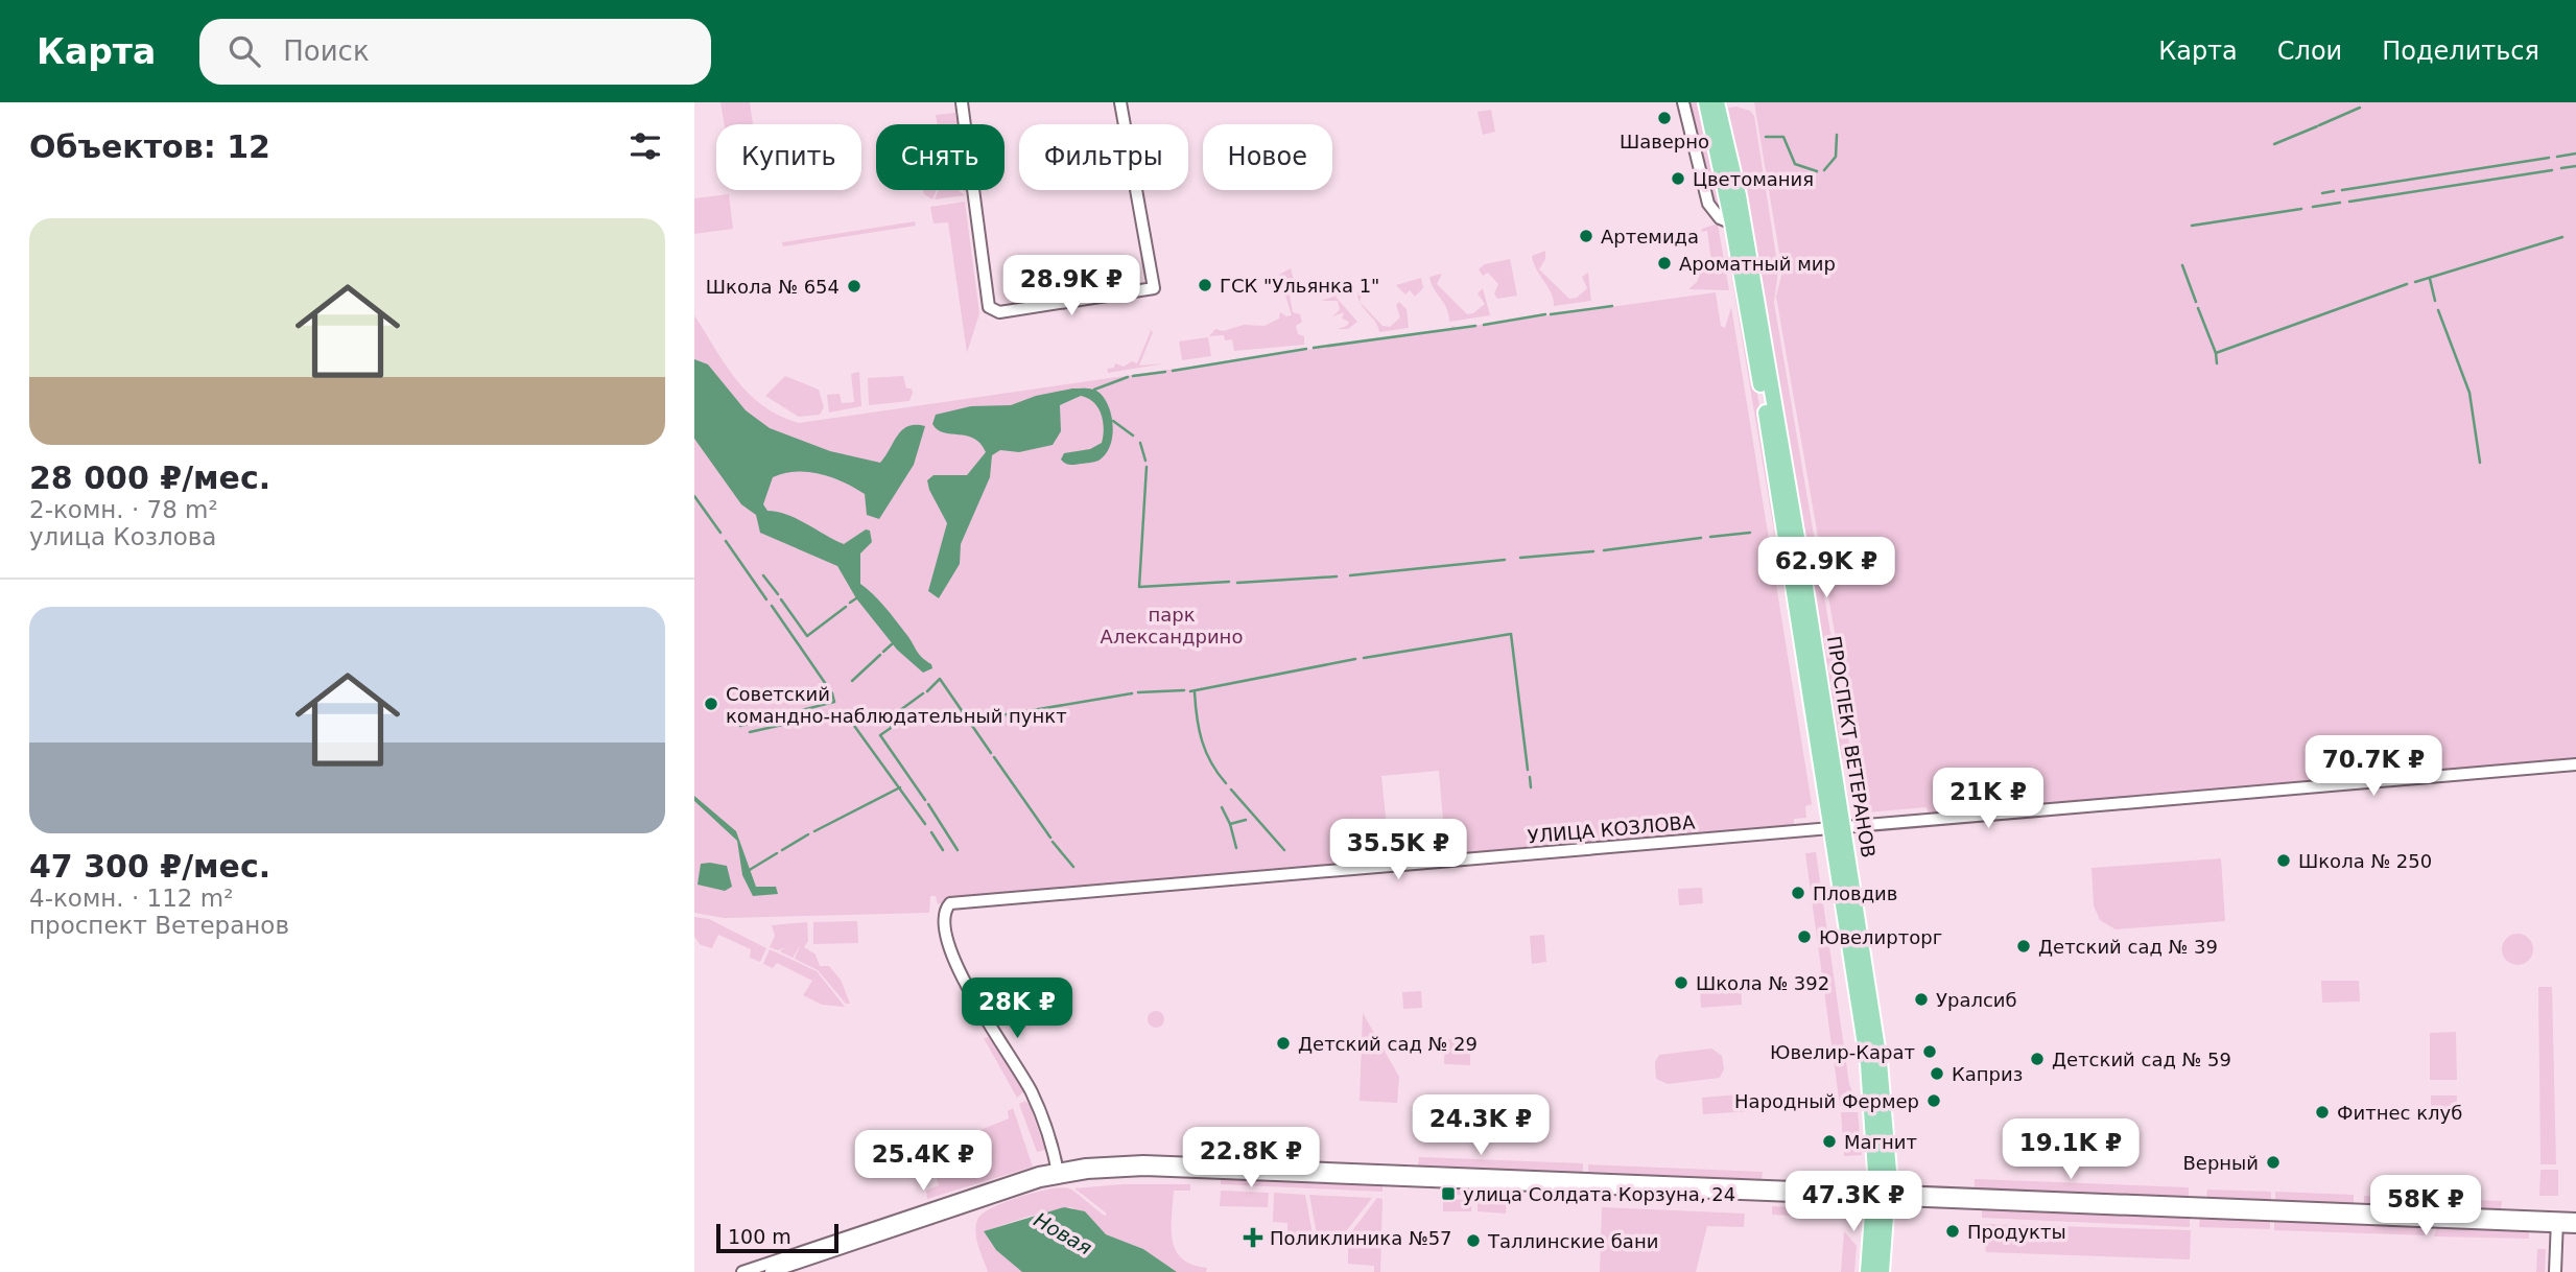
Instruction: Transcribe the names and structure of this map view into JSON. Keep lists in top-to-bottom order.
{
  "streets": {
    "main road": ["ПРОСПЕКТ ВЕТЕРАНОВ"],
    "street": ["УЛИЦА КОЗЛОВА"]
  },
  "crossings": [
    ["ПРОСПЕКТ ВЕТЕРАНОВ", "УЛИЦА КОЗЛОВА"]
  ],
  "water": ["Новая"],
  "parks": ["парк Александрино"],
  "places": {
    "other": [
      "Шаверно",
      "Цветомания",
      "Артемида",
      "Ароматный мир",
      "ГСК \"Ульянка 1\"",
      "Школа № 654",
      "Советский командно-наблюдательный пункт",
      "Школа № 250",
      "Пловдив",
      "Ювелирторг",
      "Детский сад № 39",
      "Школа № 392",
      "Уралсиб",
      "Детский сад № 29",
      "Ювелир-Карат",
      "Детский сад № 59",
      "Каприз",
      "Народный Фермер",
      "Фитнес клуб",
      "Магнит",
      "Верный",
      "Продукты",
      "Таллинские бани"
    ],
    "transit": ["улица Солдата Корзуна, 24"],
    "health": ["Поликлиника №57"]
  },
  "scale_bar": "100 m",
  "page": {
    "header": "Карта",
    "search": "Поиск",
    "nav": ["Карта", "Слои", "Поделиться"],
    "heading": "Объектов: 12",
    "chip": [
      "Купить",
      "Снять",
      "Фильтры",
      "Новое"
    ],
    "list": [
      {
        "name": "28 000 ₽/мес.",
        "note": "2-комн. · 78 m² · улица Козлова"
      },
      {
        "name": "47 300 ₽/мес.",
        "note": "4-комн. · 112 m² · проспект Ветеранов"
      }
    ],
    "price": [
      "28.9K ₽",
      "62.9K ₽",
      "70.7K ₽",
      "21K ₽",
      "35.5K ₽",
      "28K ₽",
      "24.3K ₽",
      "19.1K ₽",
      "22.8K ₽",
      "25.4K ₽",
      "47.3K ₽",
      "58K ₽"
    ],
    "scale": "100 m"
  }
}
